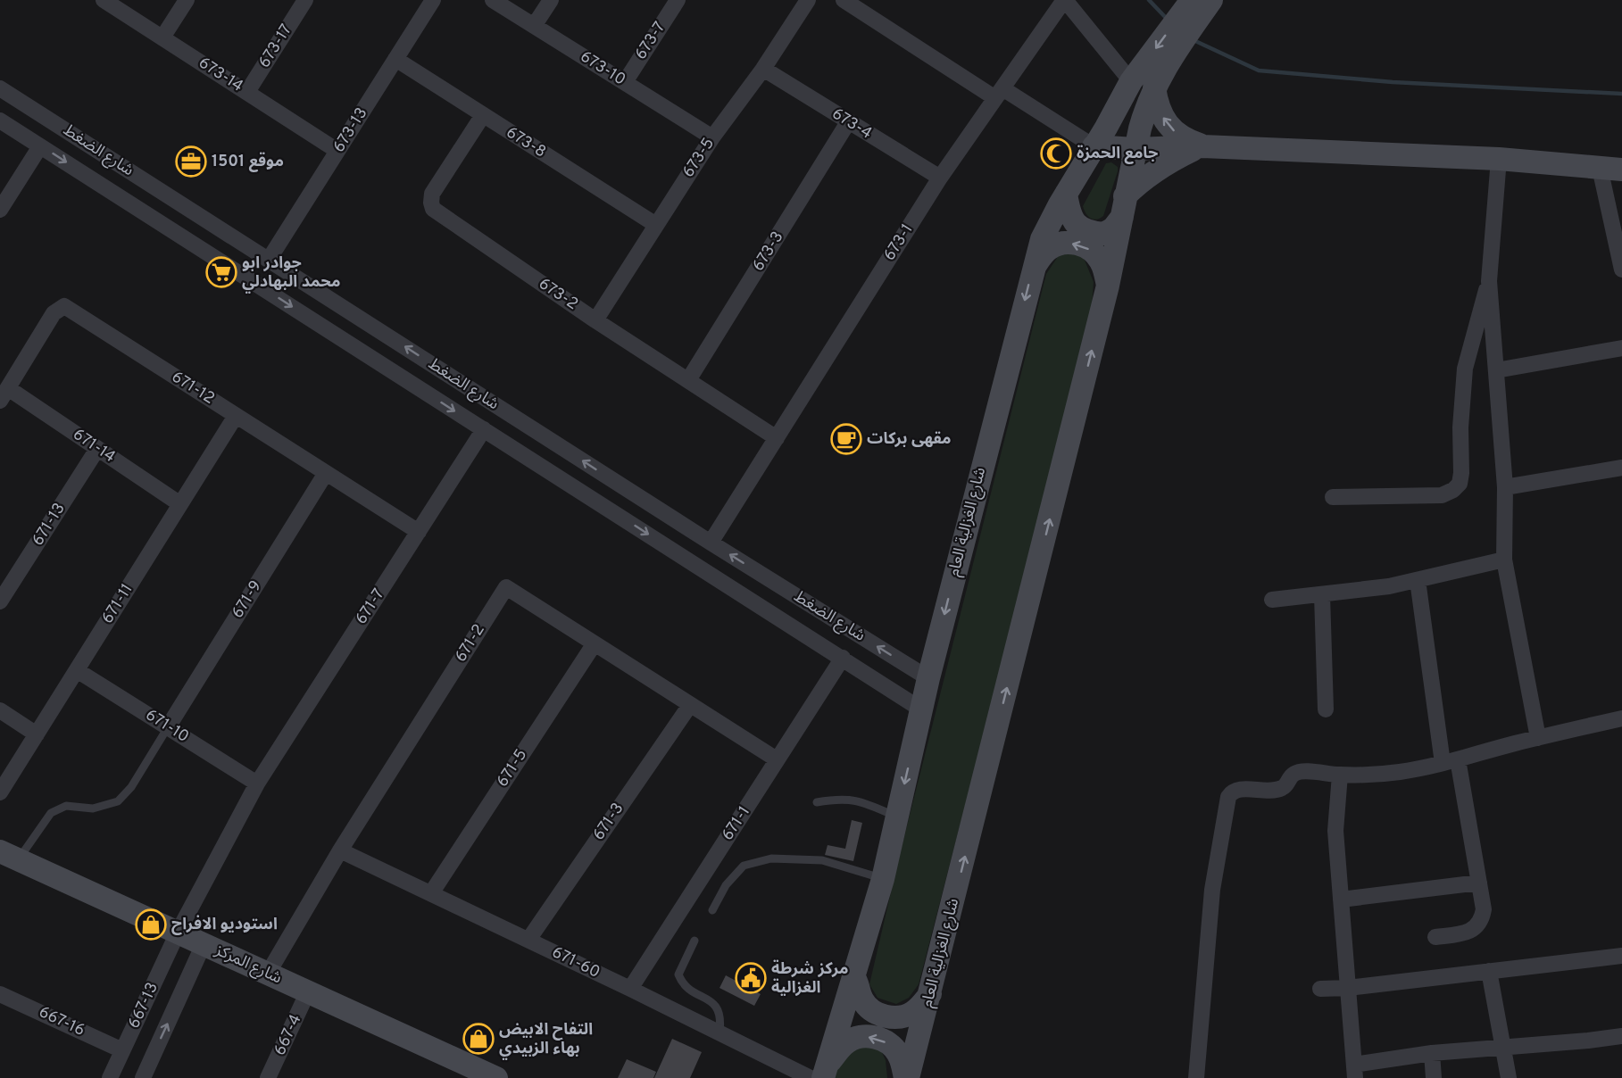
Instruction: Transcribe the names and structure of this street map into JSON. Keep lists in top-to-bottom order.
{
  "streets": {
    "main road": ["شارع الغزالية العام", "شارع المركز"],
    "street": [
      "673-7",
      "673-17",
      "673-10",
      "673-14",
      "673-4",
      "673-13",
      "673-8",
      "شارع الضغط",
      "673-5",
      "673-1",
      "673-3",
      "673-2",
      "671-12",
      "671-14",
      "671-13",
      "671-9",
      "671-11",
      "671-7",
      "671-2",
      "671-10",
      "671-5",
      "671-3",
      "671-1",
      "671-60",
      "667-13",
      "667-16",
      "667-4"
    ]
  },
  "crossings": [
    ["673-7", "673-10"],
    ["673-17", "673-14"],
    ["673-10", "673-5"],
    ["673-14", "673-13"],
    ["673-4", "673-5"],
    ["673-4", "673-1"],
    ["673-4", "673-3"],
    ["673-13", "673-8"],
    ["673-13", "شارع الضغط"],
    ["673-8", "673-5"],
    ["673-8", "673-2"],
    ["شارع الضغط", "673-1"],
    ["شارع الضغط", "شارع الغزالية العام"],
    ["شارع الضغط", "671-7"],
    ["شارع الضغط", "671-1"],
    ["673-5", "673-2"],
    ["673-1", "673-2"],
    ["673-3", "673-2"],
    ["671-12", "671-14"],
    ["671-12", "671-9"],
    ["671-12", "671-11"],
    ["671-12", "671-7"],
    ["671-14", "671-13"],
    ["671-14", "671-11"],
    ["شارع الغزالية العام", "671-60"],
    ["671-9", "671-10"],
    ["671-11", "671-10"],
    ["671-7", "671-10"],
    ["671-7", "شارع المركز"],
    ["671-7", "667-13"],
    ["671-2", "671-5"],
    ["671-2", "671-3"],
    ["671-2", "671-1"],
    ["671-2", "671-60"],
    ["671-2", "شارع المركز"],
    ["671-5", "671-60"],
    ["671-3", "671-60"],
    ["671-1", "671-60"],
    ["شارع المركز", "667-13"],
    ["شارع المركز", "667-4"],
    ["667-13", "667-16"]
  ],
  "places": {
    "mosque": ["جامع الحمزة"],
    "office": ["موقع 1501"],
    "supermarket": ["جوادر ابو محمد البهادلي"],
    "cafe": ["مقهى بركات"],
    "shop": ["استوديو الافراح", "التفاح الابيض بهاء الزبيدي"],
    "public building": ["مركز شرطة الغزالية"]
  }
}
